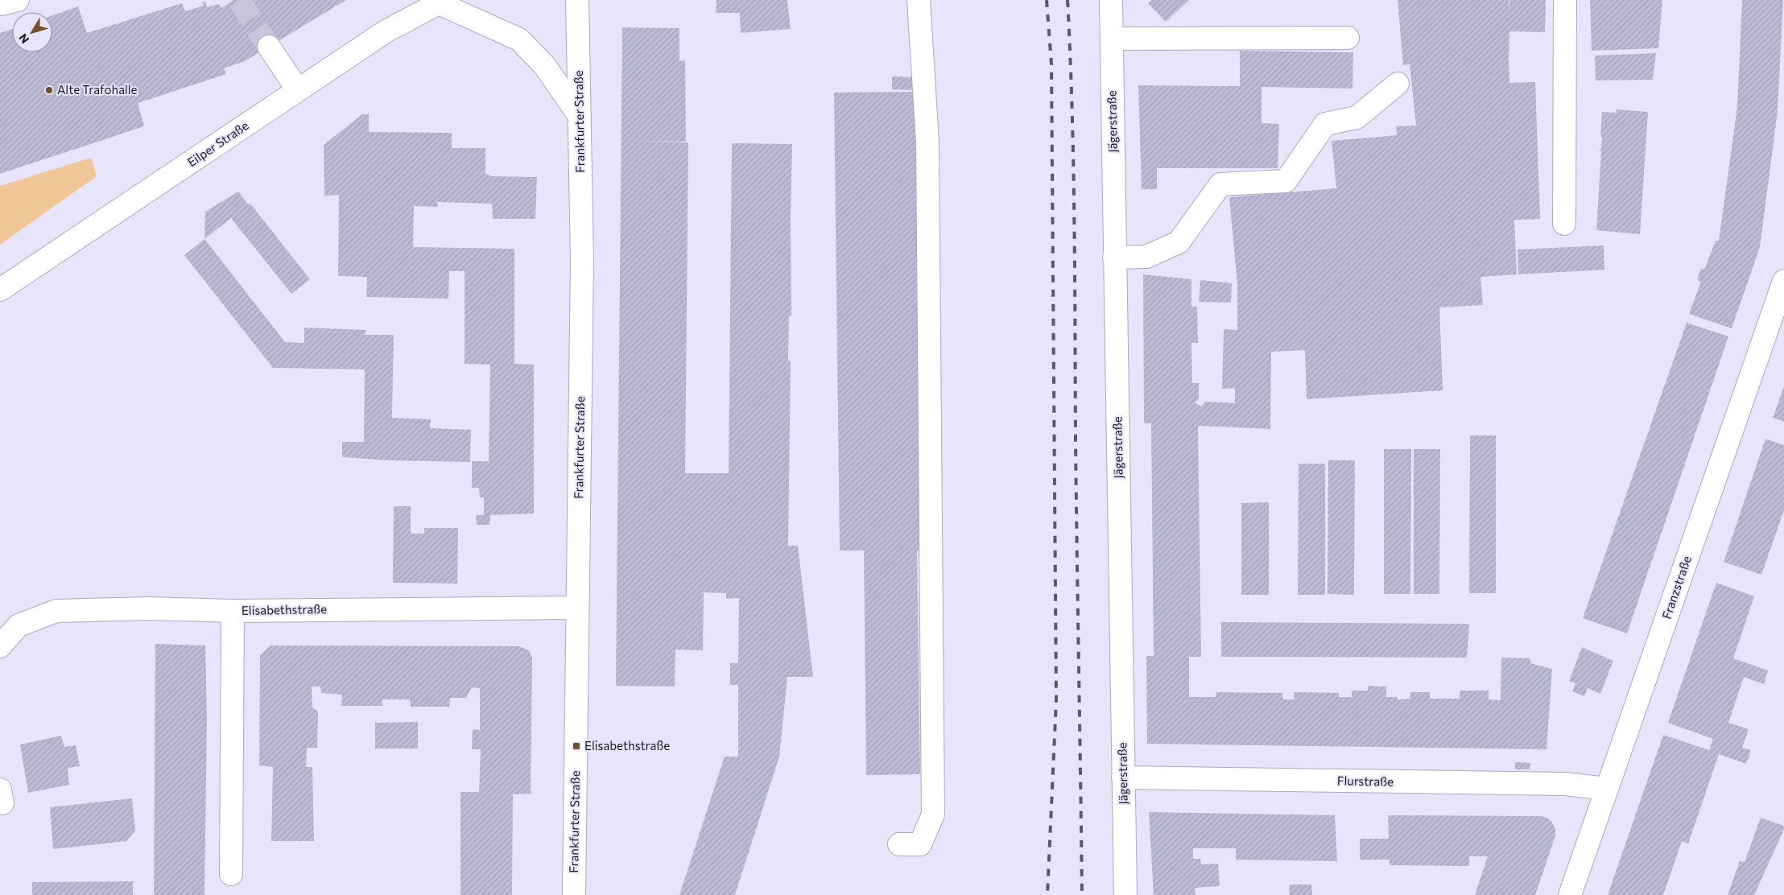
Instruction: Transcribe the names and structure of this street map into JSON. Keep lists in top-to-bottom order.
{
  "streets": {
    "street": [
      "Frankfurter Straße",
      "Jägerstraße",
      "Eilper Straße",
      "Franzstraße",
      "Elisabethstraße",
      "Flurstraße"
    ]
  },
  "crossings": [
    ["Frankfurter Straße", "Elisabethstraße"],
    ["Jägerstraße", "Flurstraße"],
    ["Franzstraße", "Flurstraße"]
  ],
  "places": {
    "other": ["Alte Trafohalle"],
    "transit": ["Elisabethstraße"]
  },
  "north": "bottom left"
}
